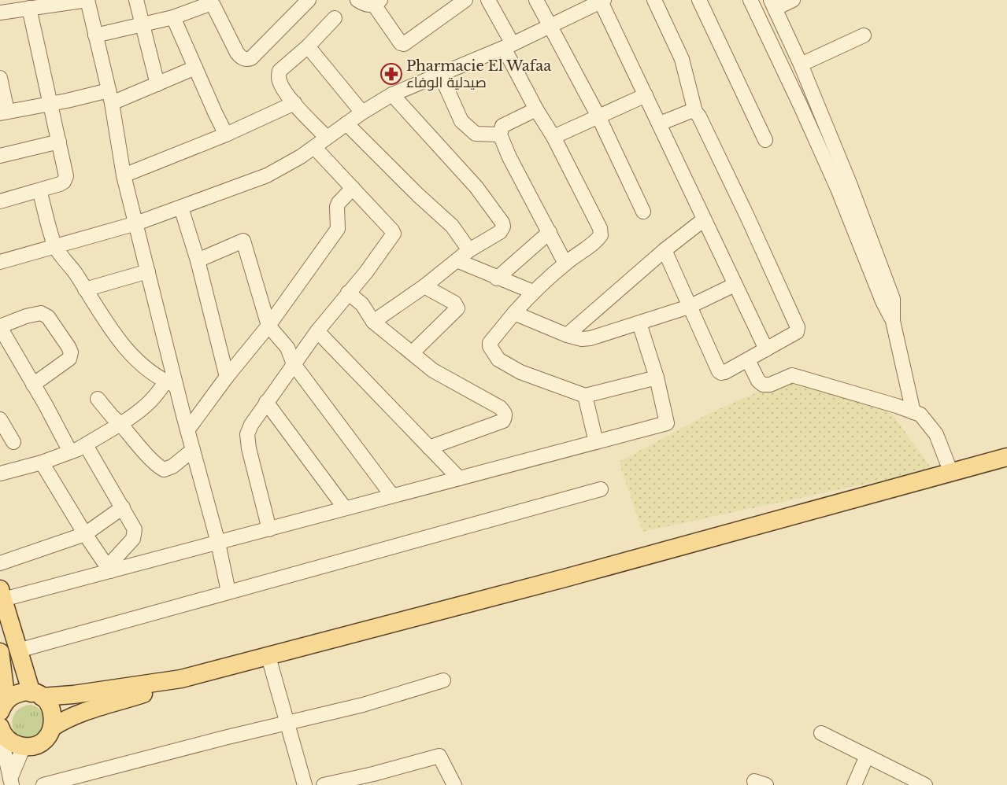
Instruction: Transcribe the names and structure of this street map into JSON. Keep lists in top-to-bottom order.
{
  "places": {
    "pharmacy": ["Pharmacie El Wafaa صيدلية الوفاء"]
  }
}
